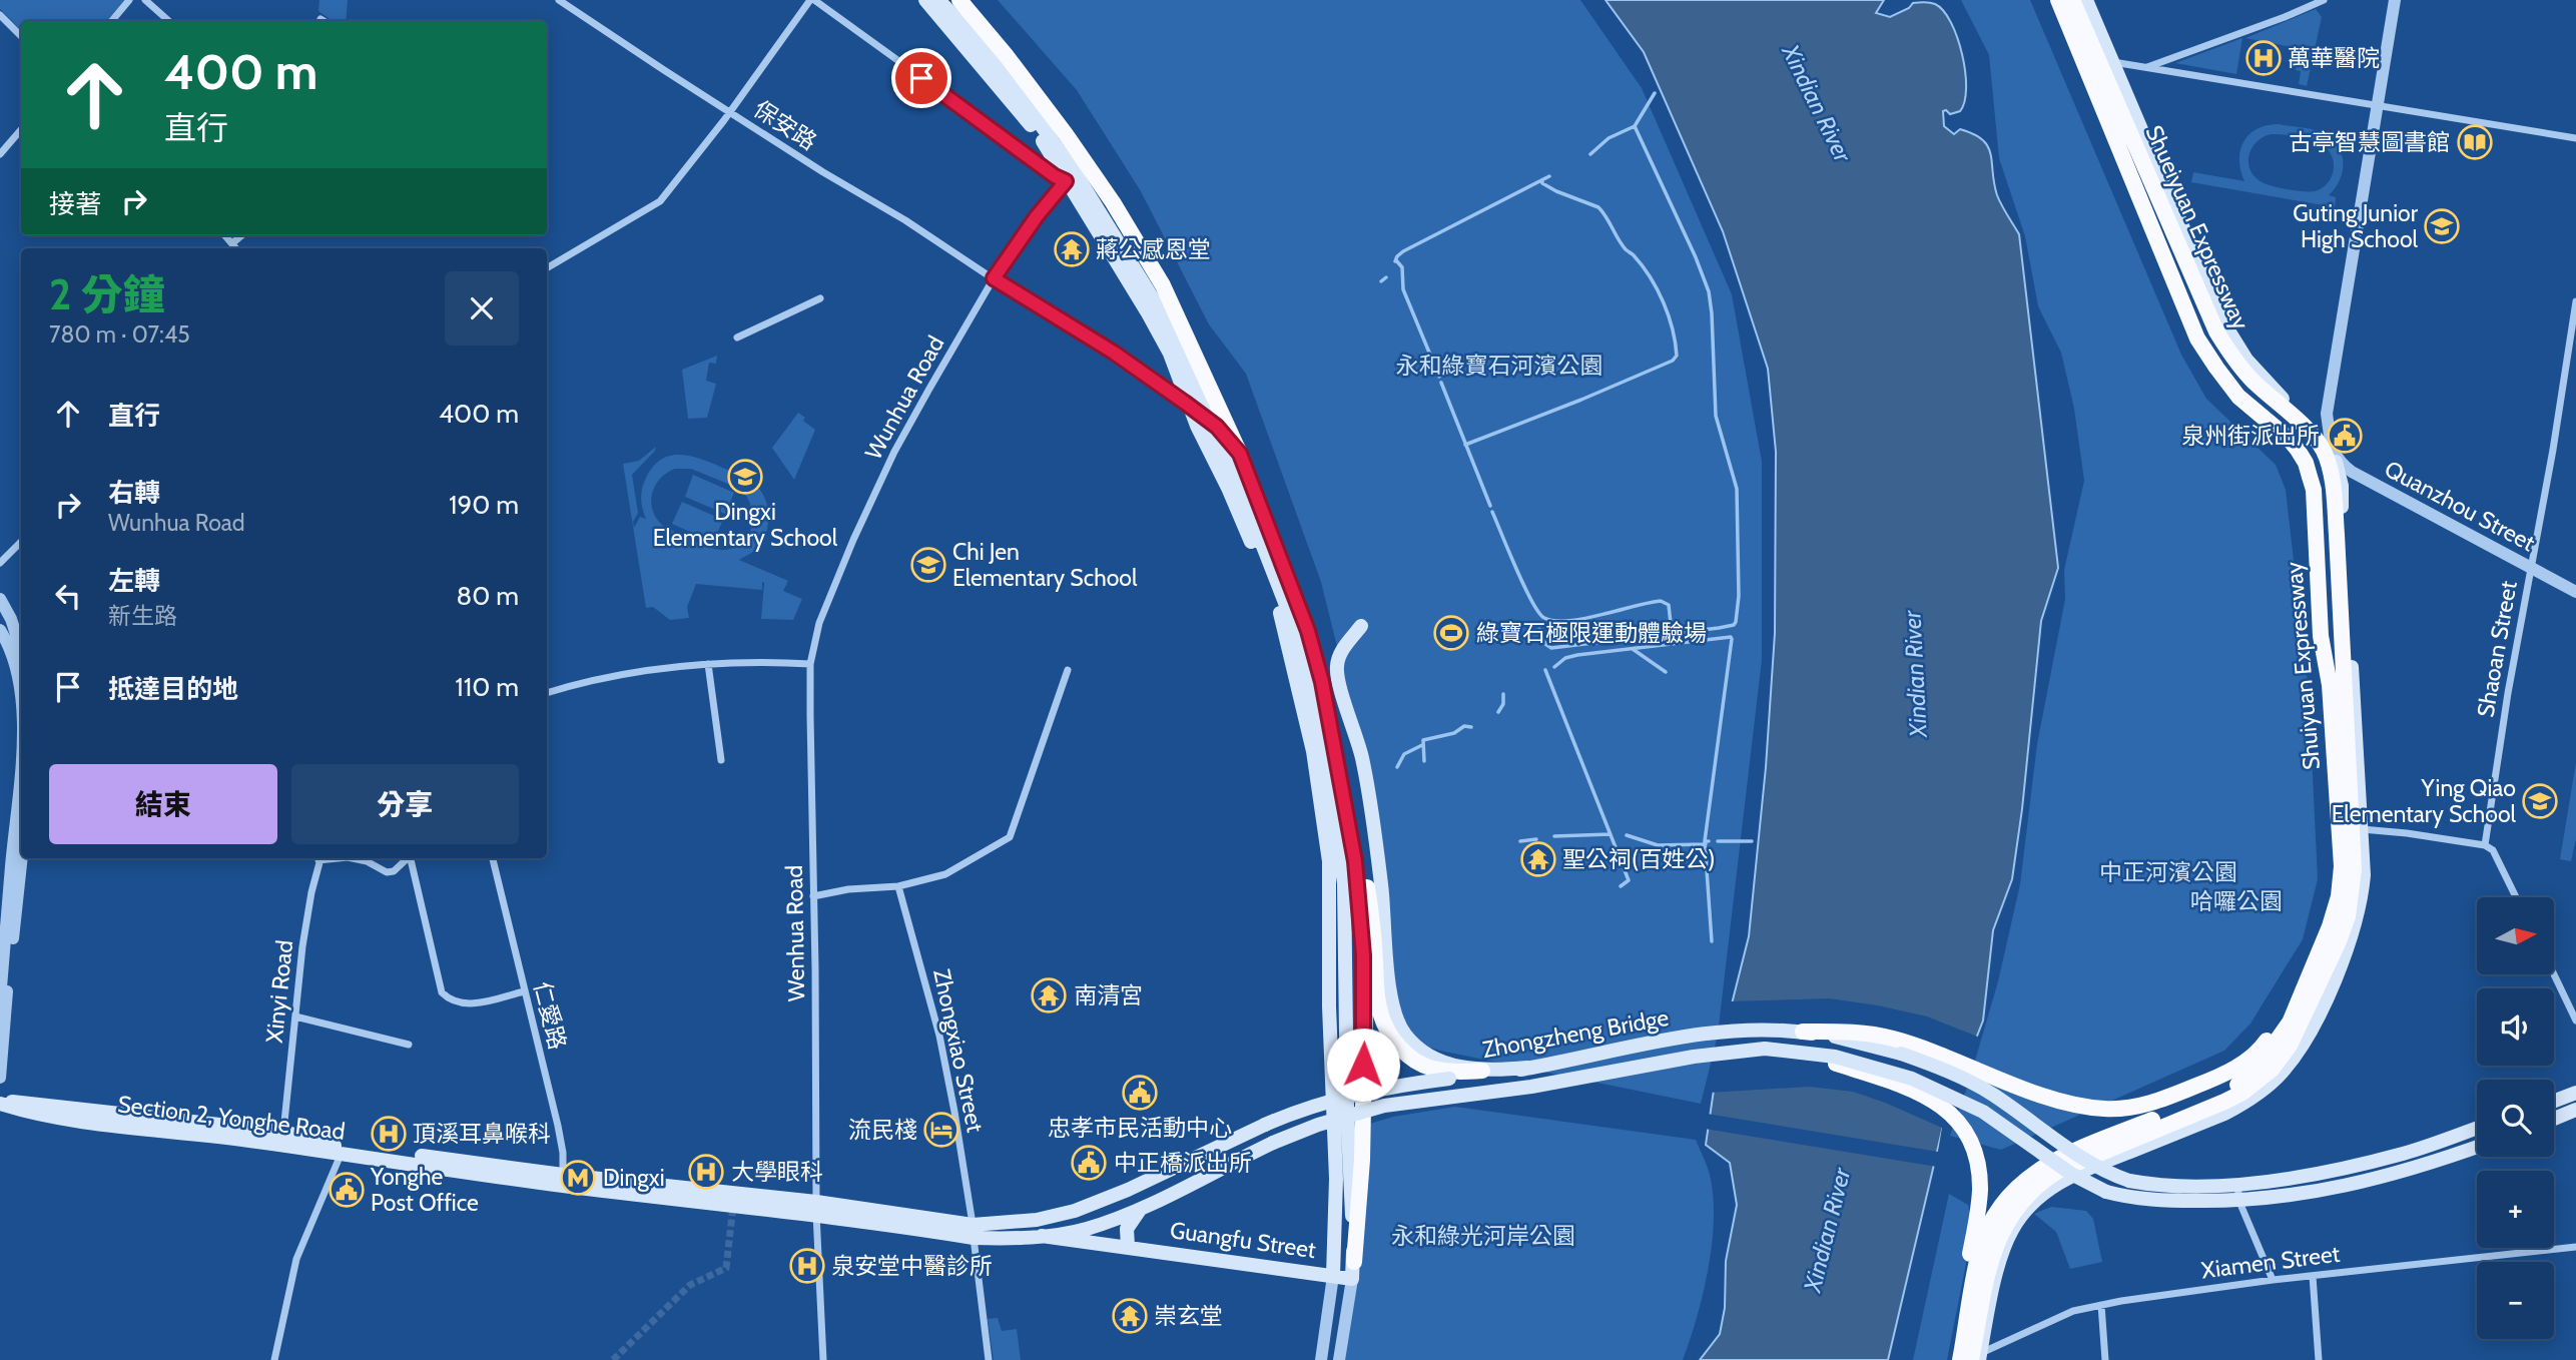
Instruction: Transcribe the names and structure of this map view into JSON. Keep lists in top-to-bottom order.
{
  "streets": {
    "highway": ["Shueiyuan Expressway", "Shuiyuan Expressway"],
    "main road": ["Zhongzheng Bridge", "Section 2, Yonghe Road", "Guangfu Street"],
    "street": [
      "保安路",
      "Wunhua Road",
      "Quanzhou Street",
      "Shaoan Street",
      "Wenhua Road",
      "Xinyi Road",
      "仁愛路",
      "Zhongxiao Street",
      "Xiamen Street"
    ]
  },
  "crossings": [
    ["保安路", "Wunhua Road"],
    ["Shueiyuan Expressway", "Quanzhou Street"],
    ["Shueiyuan Expressway", "Shuiyuan Expressway"],
    ["Wunhua Road", "Wenhua Road"],
    ["Quanzhou Street", "Shaoan Street"],
    ["Wenhua Road", "Section 2, Yonghe Road"],
    ["Xinyi Road", "Section 2, Yonghe Road"],
    ["仁愛路", "Section 2, Yonghe Road"],
    ["Zhongzheng Bridge", "Zhongxiao Street"],
    ["Zhongzheng Bridge", "Section 2, Yonghe Road"],
    ["Zhongzheng Bridge", "Guangfu Street"],
    ["Zhongxiao Street", "Section 2, Yonghe Road"],
    ["Section 2, Yonghe Road", "Guangfu Street"]
  ],
  "water": ["Xindian River"],
  "parks": [
    "永和綠寶石河濱公園",
    "中正河濱公園",
    "哈囉公園",
    "永和綠光河岸公園"
  ],
  "places": {
    "hospital": [
      "萬華醫院",
      "頂溪耳鼻喉科",
      "大學眼科",
      "泉安堂中醫診所"
    ],
    "library": ["古亭智慧圖書館"],
    "school or university": [
      "Guting Junior High School",
      "Dingxi Elementary School",
      "Chi Jen Elementary School",
      "Ying Qiao Elementary School"
    ],
    "temple": [
      "蔣公感恩堂",
      "聖公祠(百姓公)",
      "南清宮",
      "崇玄堂"
    ],
    "public building": [
      "泉州街派出所",
      "忠孝市民活動中心",
      "中正橋派出所",
      "Yonghe Post Office"
    ],
    "sports": ["綠寶石極限運動體驗場"],
    "hotel": ["流民棧"],
    "metro station": ["Dingxi"]
  },
  "north": "right",
  "page": {
    "turn": ["400 m", "直行"],
    "then": "接著",
    "heading": ["2 分鐘", "780 m · 07:45"],
    "list": [
      {
        "name": "直行",
        "value": "400 m"
      },
      {
        "name": "右轉",
        "note": "Wunhua Road",
        "value": "190 m"
      },
      {
        "name": "左轉",
        "note": "新生路",
        "value": "80 m"
      },
      {
        "name": "抵達目的地",
        "value": "110 m"
      }
    ],
    "buttons": ["結束", "分享"],
    "map_buttons": ["+", "−"]
  }
}
